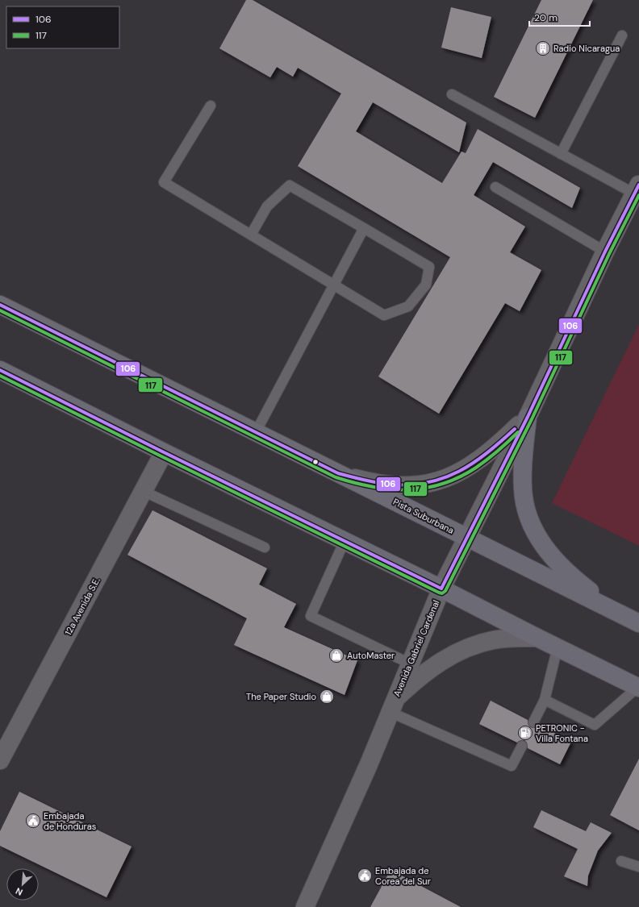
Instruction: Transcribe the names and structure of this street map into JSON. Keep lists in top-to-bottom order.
{
  "streets": {
    "main road": ["Pista Suburbana"],
    "street": ["12a Avenida S.E.", "Avenida Gabriel Cardenal"]
  },
  "crossings": [
    ["Pista Suburbana", "Avenida Gabriel Cardenal"]
  ],
  "places": {
    "building": ["Radio Nicaragua"],
    "shop": ["AutoMaster", "The Paper Studio"],
    "fuel station": ["PETRONIC - Villa Fontana"],
    "public building": ["Embajada de Honduras", "Embajada de Corea del Sur"]
  },
  "lines": ["transit line 106", "transit line 117"],
  "legend": ["106", "117"],
  "scale_bar": "20 m",
  "north": "bottom left"
}
